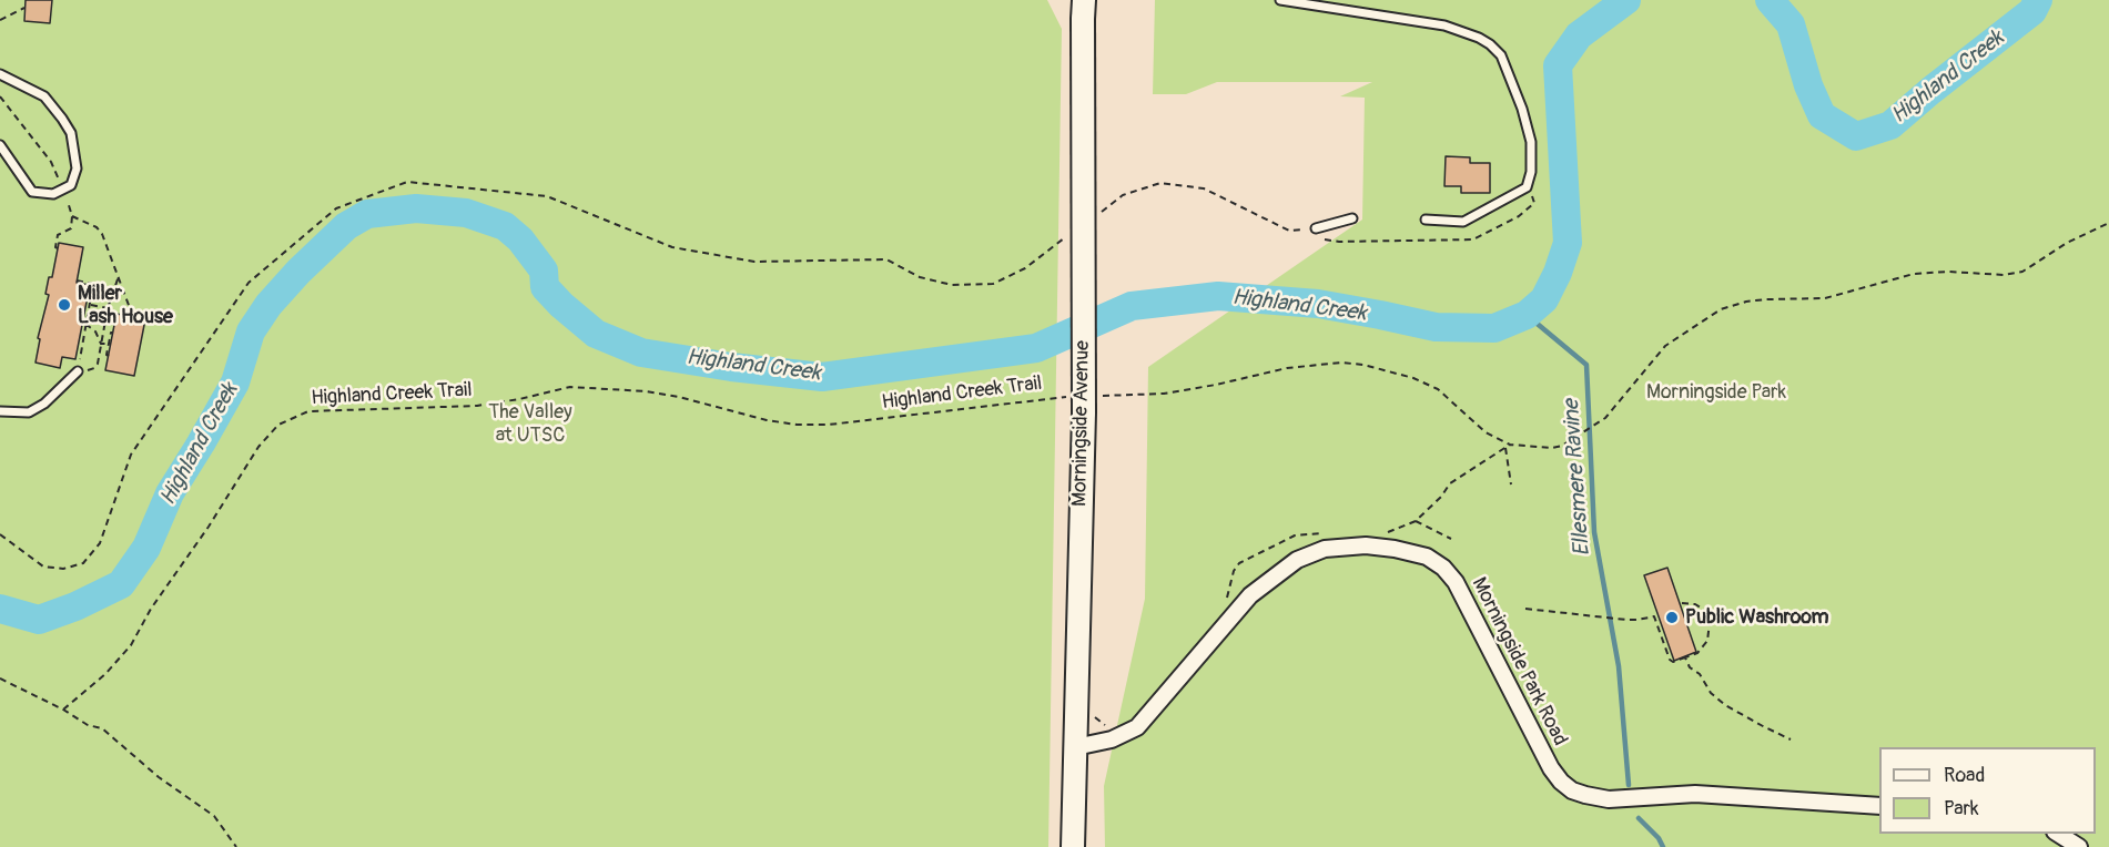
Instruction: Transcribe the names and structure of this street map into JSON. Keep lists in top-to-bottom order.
{
  "streets": {
    "main road": ["Morningside Avenue"],
    "street": ["Morningside Park Road"],
    "path": ["Highland Creek Trail"]
  },
  "crossings": [
    ["Highland Creek Trail", "Morningside Avenue"],
    ["Morningside Avenue", "Morningside Park Road"]
  ],
  "water": ["Highland Creek", "Ellesmere Ravine"],
  "parks": ["Morningside Park", "The Valley at UTSC"],
  "places": ["Miller Lash House", "Public Washroom"],
  "legend": ["Road", "Park"]
}
